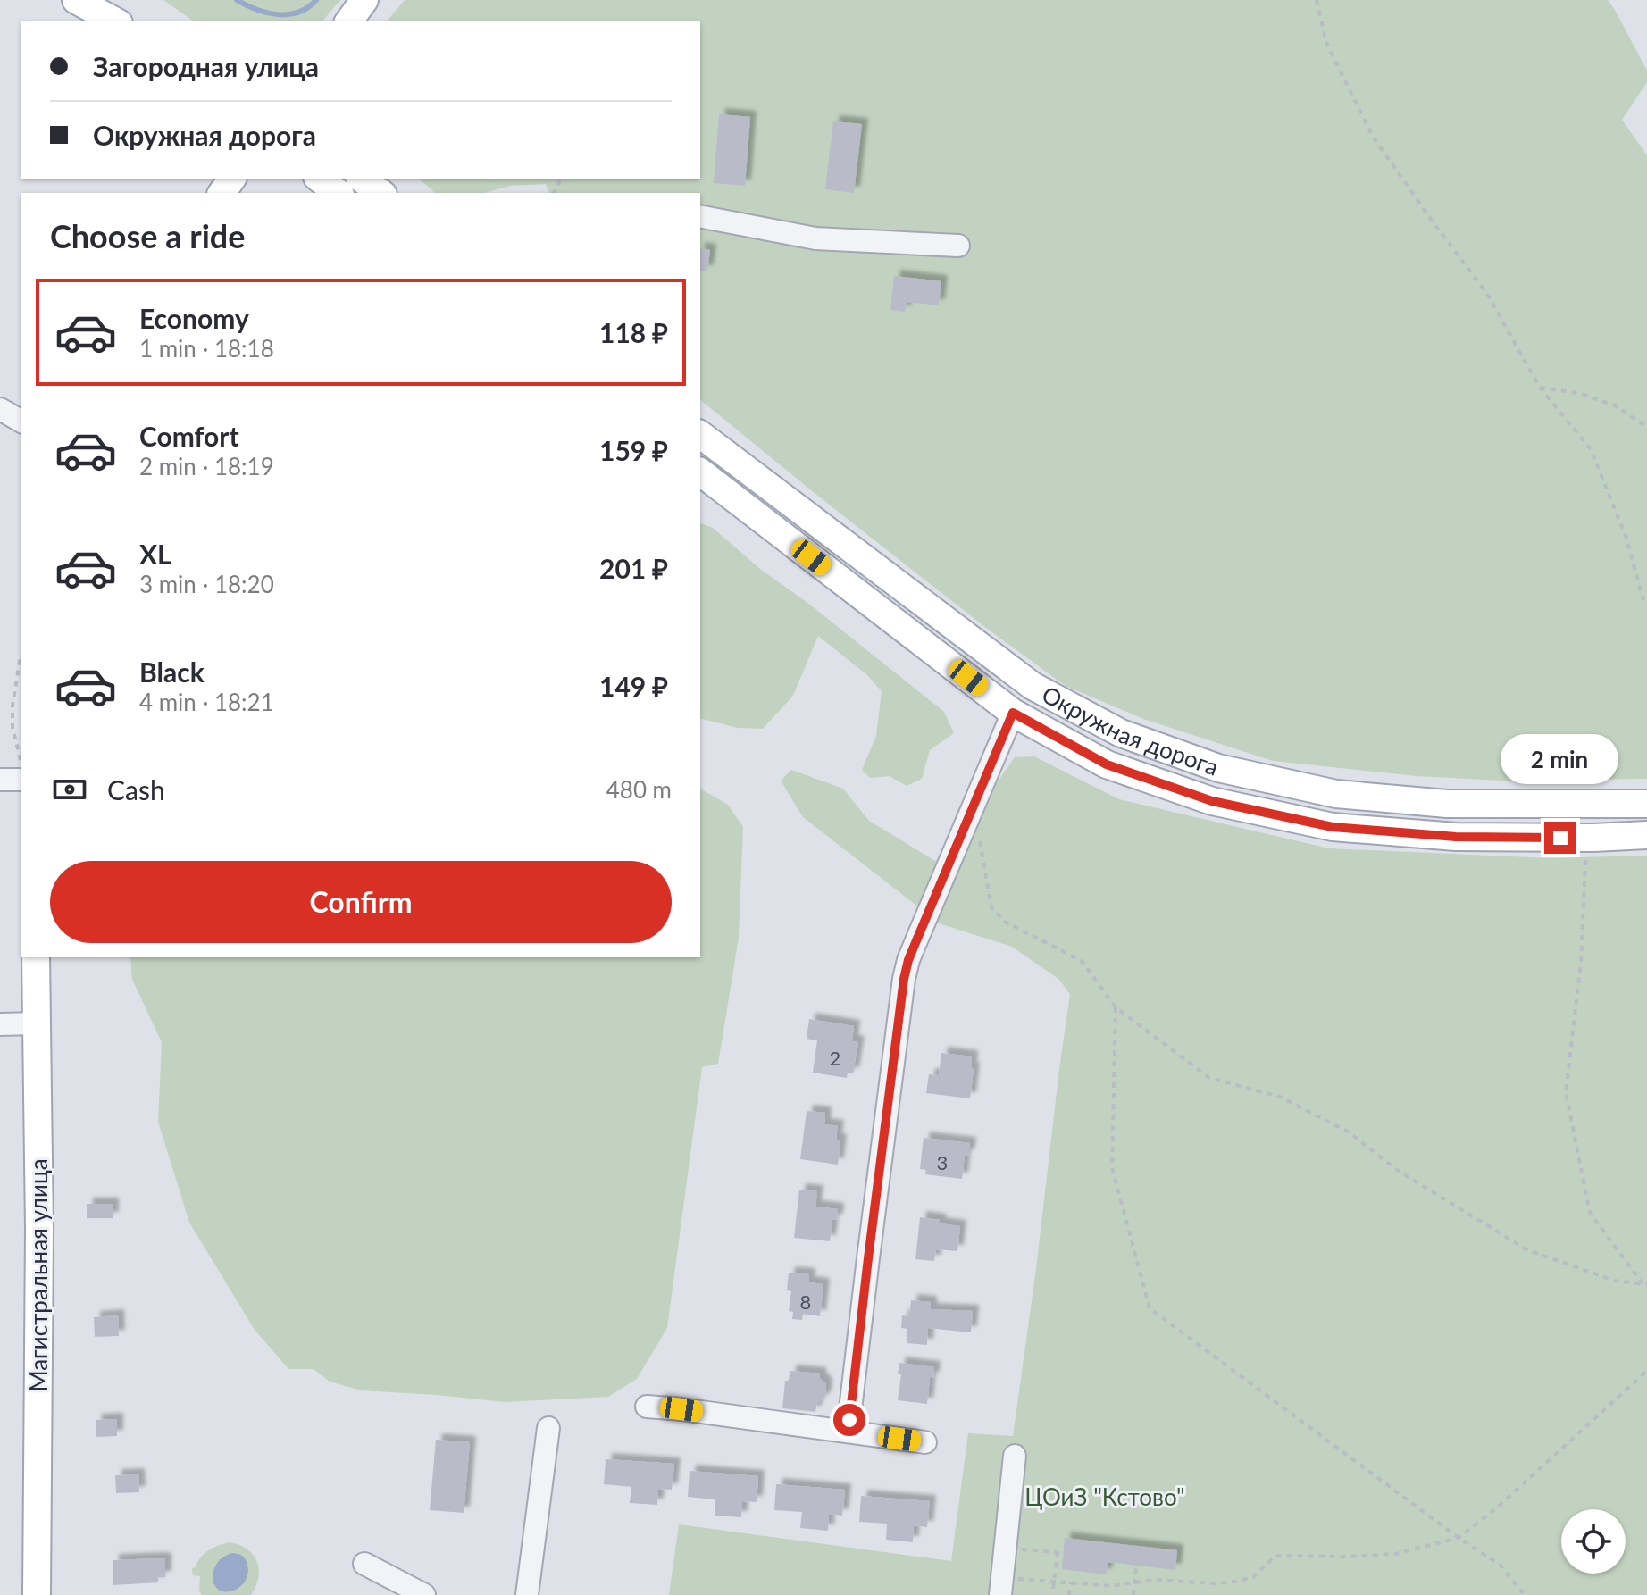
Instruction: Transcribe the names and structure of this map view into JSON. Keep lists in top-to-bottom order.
{
  "streets": {
    "main road": ["Окружная дорога", "Магистральная улица"]
  },
  "parks": ["ЦОиЗ \"Кстово\""],
  "house_numbers": ["2", "3", "8"],
  "page": {
    "banner": ["Загородная улица", "Окружная дорога"],
    "heading": "Choose a ride",
    "list": [
      {
        "name": "Economy",
        "note": "1 min · 18:18",
        "value": "118 ₽"
      },
      {
        "name": "Comfort",
        "note": "2 min · 18:19",
        "value": "159 ₽"
      },
      {
        "name": "XL",
        "note": "3 min · 18:20",
        "value": "201 ₽"
      },
      {
        "name": "Black",
        "note": "4 min · 18:21",
        "value": "149 ₽"
      }
    ],
    "bubble": "2 min",
    "pay": ["Cash", "480 m"],
    "buttons": "Confirm"
  }
}
